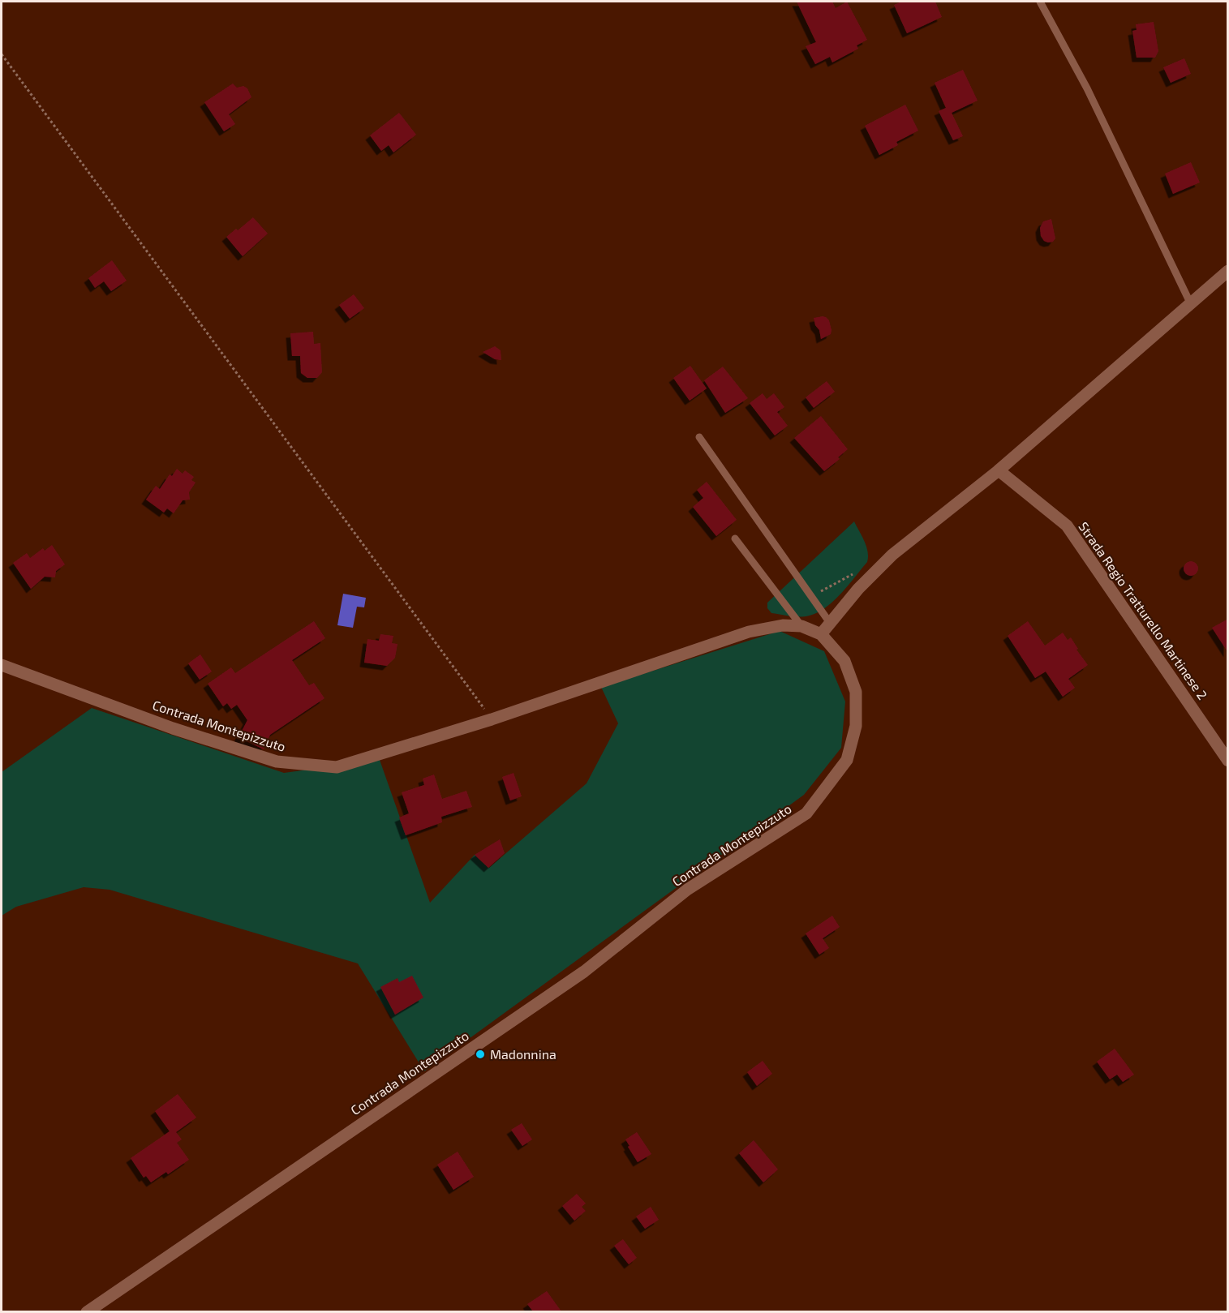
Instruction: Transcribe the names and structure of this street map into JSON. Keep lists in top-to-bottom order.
{
  "streets": {
    "street": ["Strada Regio Tratturello Martinese 2", "Contrada Montepizzuto"]
  },
  "places": ["Madonnina"]
}
